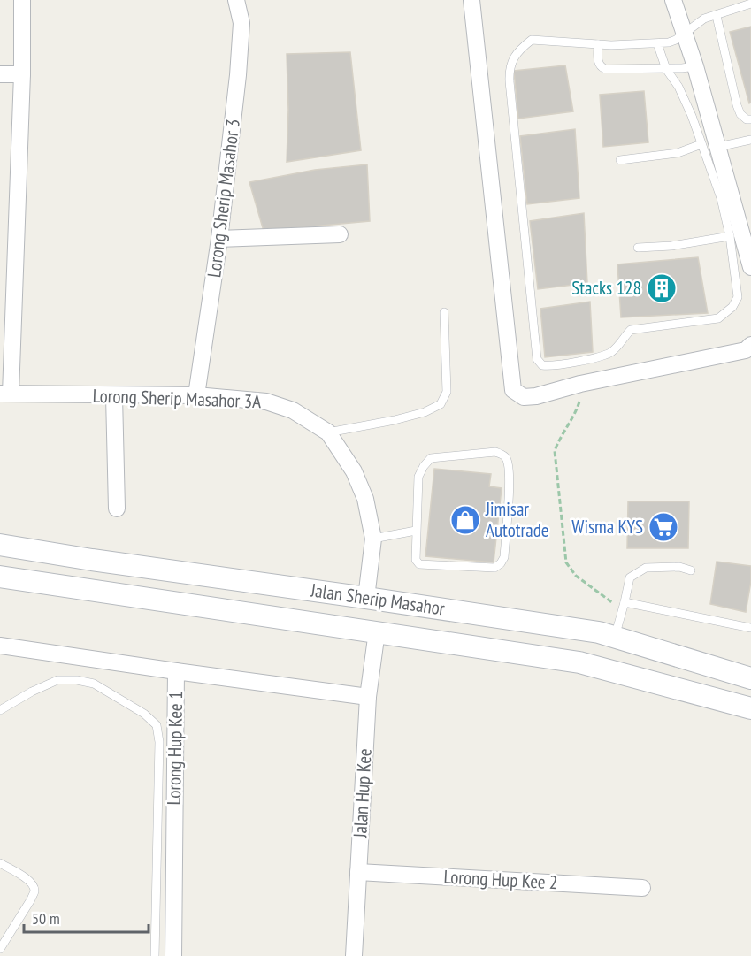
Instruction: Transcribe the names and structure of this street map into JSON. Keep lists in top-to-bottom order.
{
  "streets": {
    "main road": ["Jalan Sherip Masahor"],
    "street": [
      "Lorong Sherip Masahor 3",
      "Lorong Sherip Masahor 3A",
      "Lorong Hup Kee 1",
      "Jalan Hup Kee",
      "Lorong Hup Kee 2"
    ]
  },
  "crossings": [
    ["Lorong Sherip Masahor 3", "Lorong Sherip Masahor 3A"],
    ["Lorong Sherip Masahor 3A", "Jalan Sherip Masahor"],
    ["Jalan Sherip Masahor", "Jalan Hup Kee"],
    ["Lorong Hup Kee 1", "Jalan Hup Kee"],
    ["Jalan Hup Kee", "Lorong Hup Kee 2"]
  ],
  "places": {
    "building": ["Stacks 128"],
    "shop": ["Jimisar Autotrade"],
    "supermarket": ["Wisma KYS"]
  },
  "scale_bar": "50 m"
}
